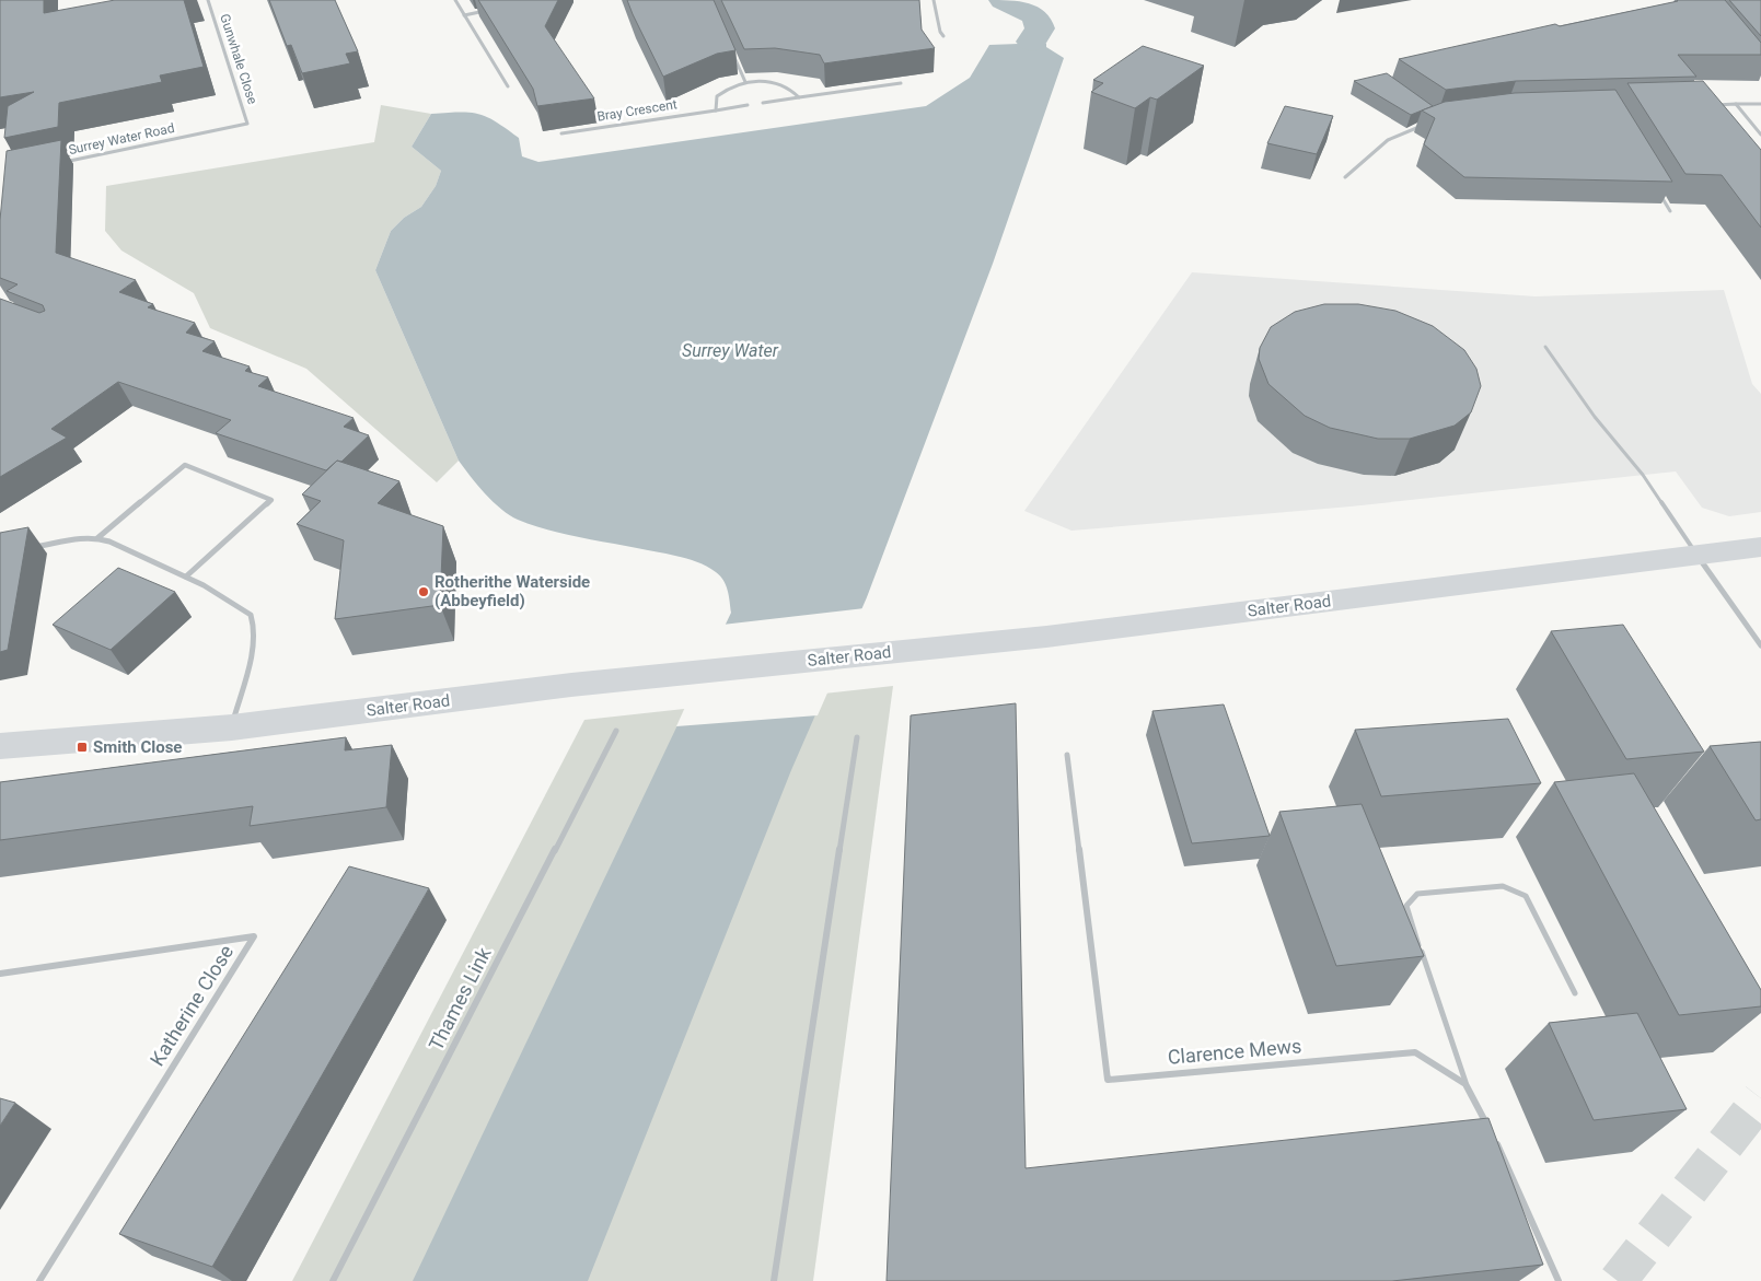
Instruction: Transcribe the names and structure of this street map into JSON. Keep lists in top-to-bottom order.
{
  "streets": {
    "main road": ["Salter Road"],
    "street": [
      "Gunwhale Close",
      "Bray Crescent",
      "Surrey Water Road",
      "Thames Link",
      "Katherine Close",
      "Clarence Mews"
    ]
  },
  "crossings": [
    ["Gunwhale Close", "Surrey Water Road"]
  ],
  "water": ["Surrey Water"],
  "places": {
    "other": ["Rotherithe Waterside (Abbeyfield)"],
    "transit": ["Smith Close"]
  }
}
